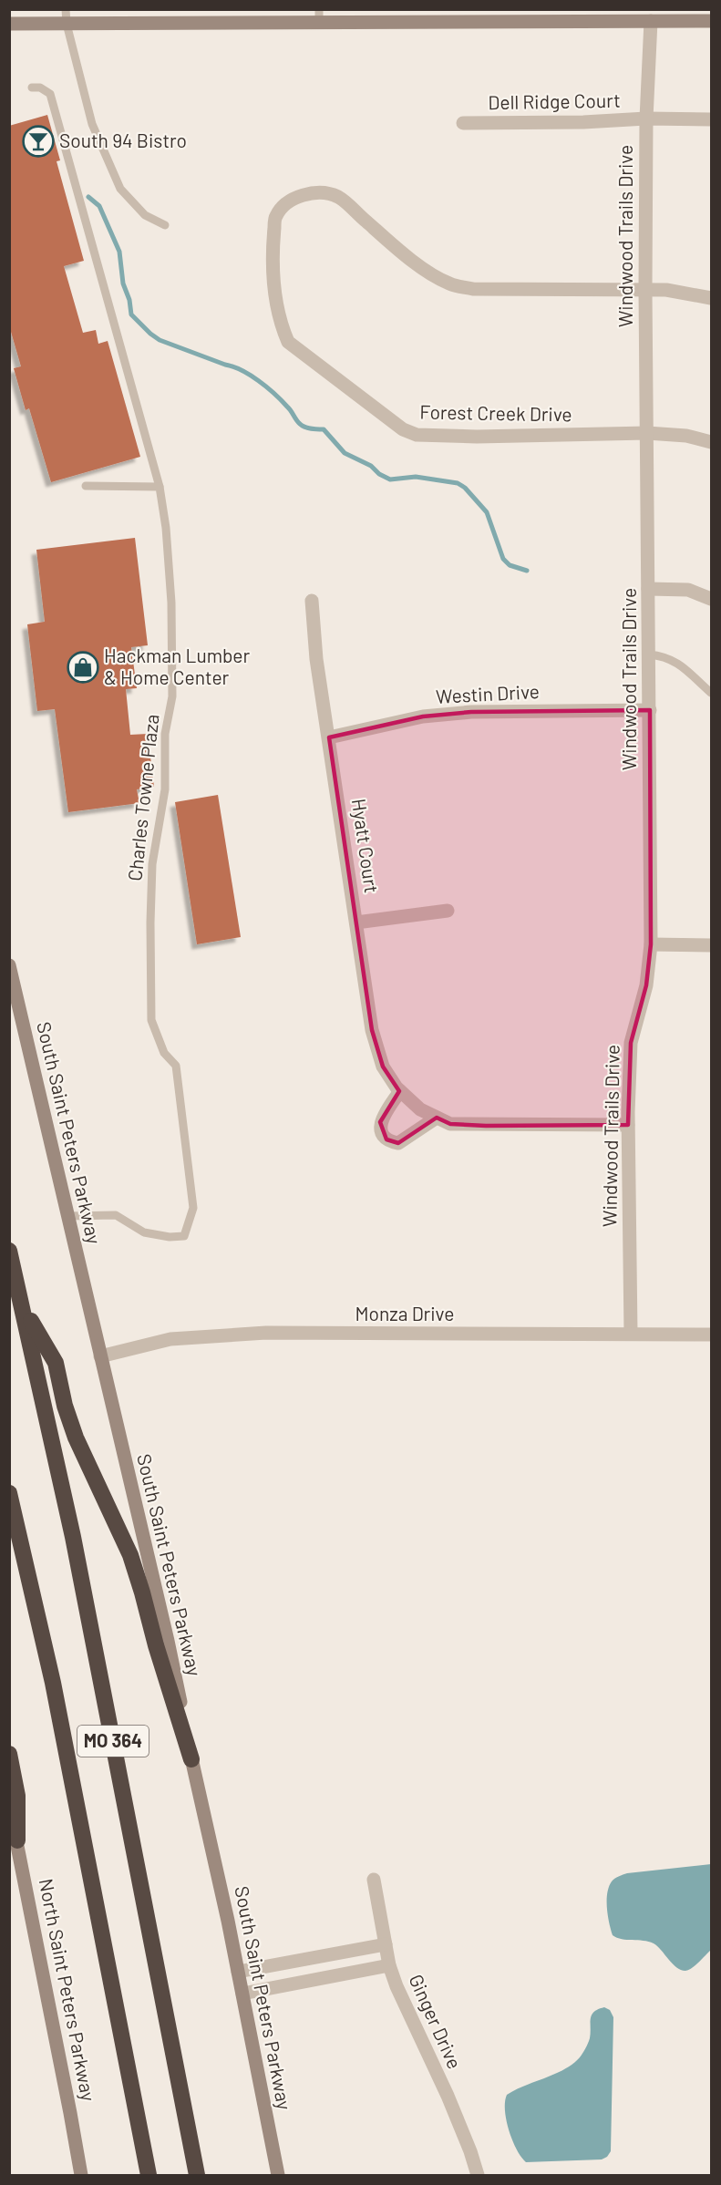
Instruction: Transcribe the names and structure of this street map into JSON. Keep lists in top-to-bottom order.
{
  "streets": {
    "highway": ["MO 364"],
    "main road": ["South Saint Peters Parkway", "North Saint Peters Parkway"],
    "street": [
      "Dell Ridge Court",
      "Windwood Trails Drive",
      "Forest Creek Drive",
      "Westin Drive",
      "Hyatt Court",
      "Monza Drive",
      "Ginger Drive"
    ],
    "lane": ["Charles Towne Plaza"]
  },
  "crossings": [
    ["Dell Ridge Court", "Windwood Trails Drive"],
    ["Windwood Trails Drive", "Forest Creek Drive"],
    ["Windwood Trails Drive", "Westin Drive"],
    ["Windwood Trails Drive", "Hyatt Court"],
    ["Windwood Trails Drive", "Monza Drive"],
    ["Westin Drive", "Hyatt Court"],
    ["Charles Towne Plaza", "South Saint Peters Parkway"],
    ["South Saint Peters Parkway", "Monza Drive"]
  ],
  "places": {
    "bar": ["South 94 Bistro"],
    "shop": ["Hackman Lumber & Home Center"]
  }
}
